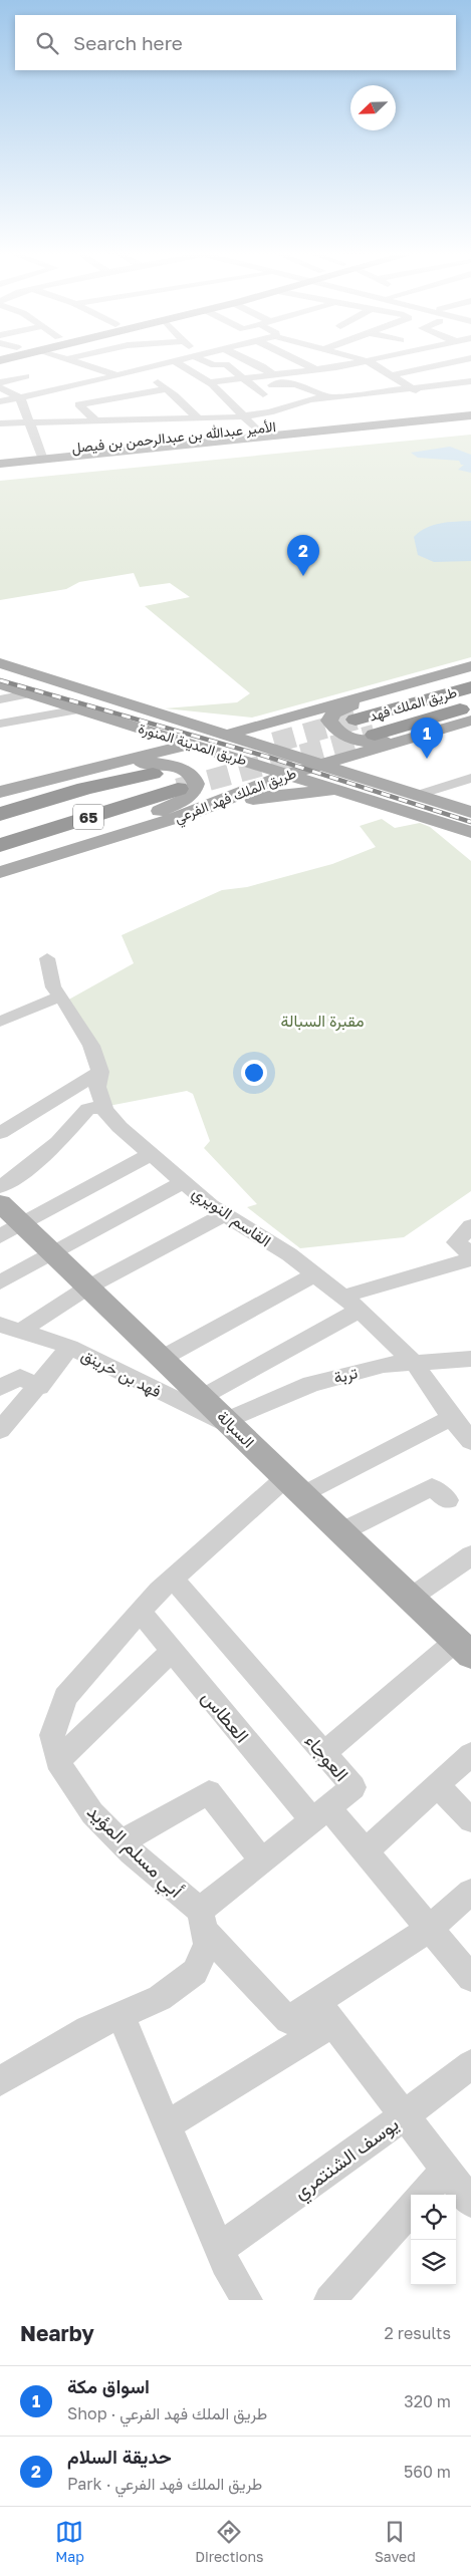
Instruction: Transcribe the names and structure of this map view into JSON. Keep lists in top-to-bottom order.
{
  "streets": {
    "highway": ["طريق الملك فهد", "65"],
    "main road": [
      "الأمير عبدالله بن عبدالرحمن بن فيصل",
      "طريق المدينة المنورة",
      "طريق الملك فهد الفرعي",
      "السبالة"
    ],
    "street": [
      "القاسم النويري",
      "فهد بن خرينق",
      "تربة",
      "العطاس",
      "العوجاء",
      "أبي مسلم المؤيد",
      "يوسف الشنتمري"
    ]
  },
  "crossings": [
    ["طريق المدينة المنورة", "طريق الملك فهد الفرعي"],
    ["القاسم النويري", "تربة"],
    ["القاسم النويري", "أبي مسلم المؤيد"],
    ["فهد بن خرينق", "تربة"],
    ["فهد بن خرينق", "السبالة"],
    ["تربة", "السبالة"],
    ["السبالة", "أبي مسلم المؤيد"],
    ["العطاس", "العوجاء"],
    ["العطاس", "أبي مسلم المؤيد"],
    ["العوجاء", "أبي مسلم المؤيد"]
  ],
  "parks": ["مقبرة السبالة"],
  "north": "bottom left",
  "page": {
    "search": "Search here",
    "pins": ["2", "1"],
    "heading": ["Nearby", "2 results"],
    "list": [
      {
        "mark": "1",
        "name": "اسواق مكة",
        "note": "Shop · طريق الملك فهد الفرعي",
        "value": "320 m"
      },
      {
        "mark": "2",
        "name": "حديقة السلام",
        "note": "Park · طريق الملك فهد الفرعي",
        "value": "560 m"
      }
    ],
    "nav": ["Map", "Directions", "Saved"]
  }
}
